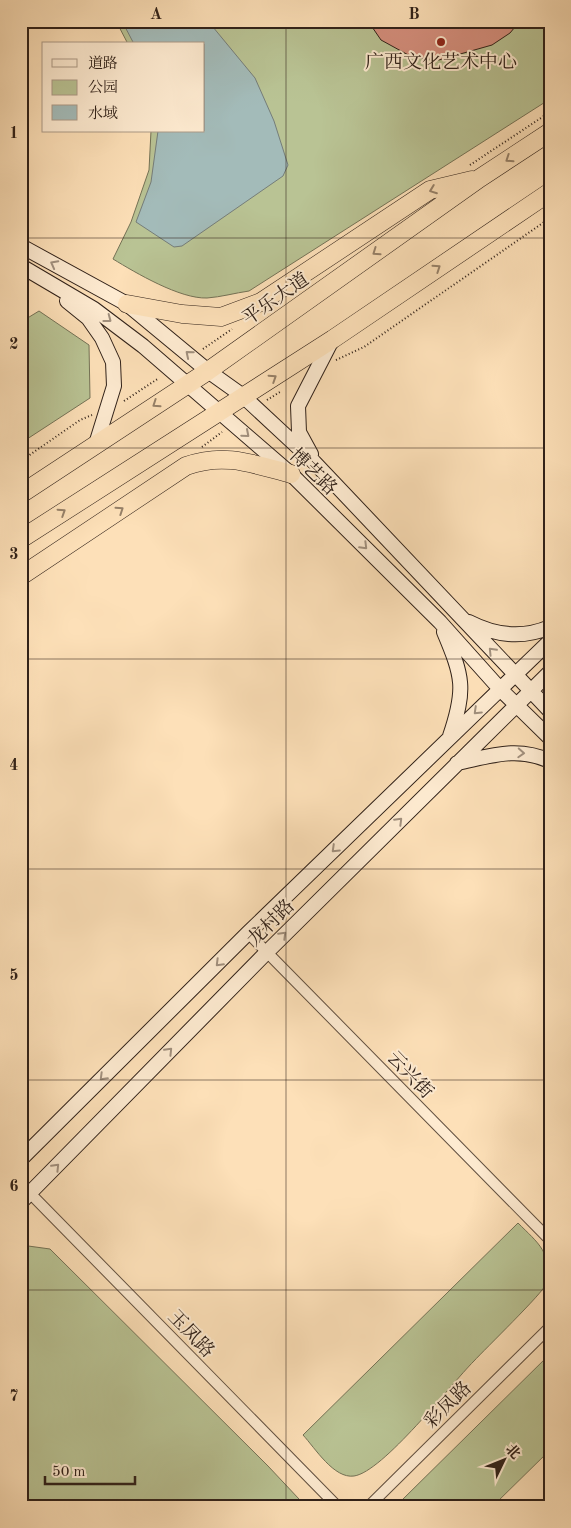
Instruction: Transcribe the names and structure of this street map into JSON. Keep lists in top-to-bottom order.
{
  "streets": {
    "highway": ["平乐大道"],
    "main road": ["博艺路", "龙村路"],
    "street": ["云兴街", "玉凤路", "彩凤路"]
  },
  "crossings": [
    ["平乐大道", "博艺路"],
    ["博艺路", "龙村路"],
    ["龙村路", "云兴街"],
    ["龙村路", "玉凤路"]
  ],
  "places": ["广西文化艺术中心"],
  "legend": ["道路", "公园", "水域"],
  "scale_bar": "50 m",
  "north": "top right",
  "grid": {
    "columns": ["A", "B"],
    "rows": [
      "1",
      "2",
      "3",
      "4",
      "5",
      "6",
      "7"
    ]
  }
}
